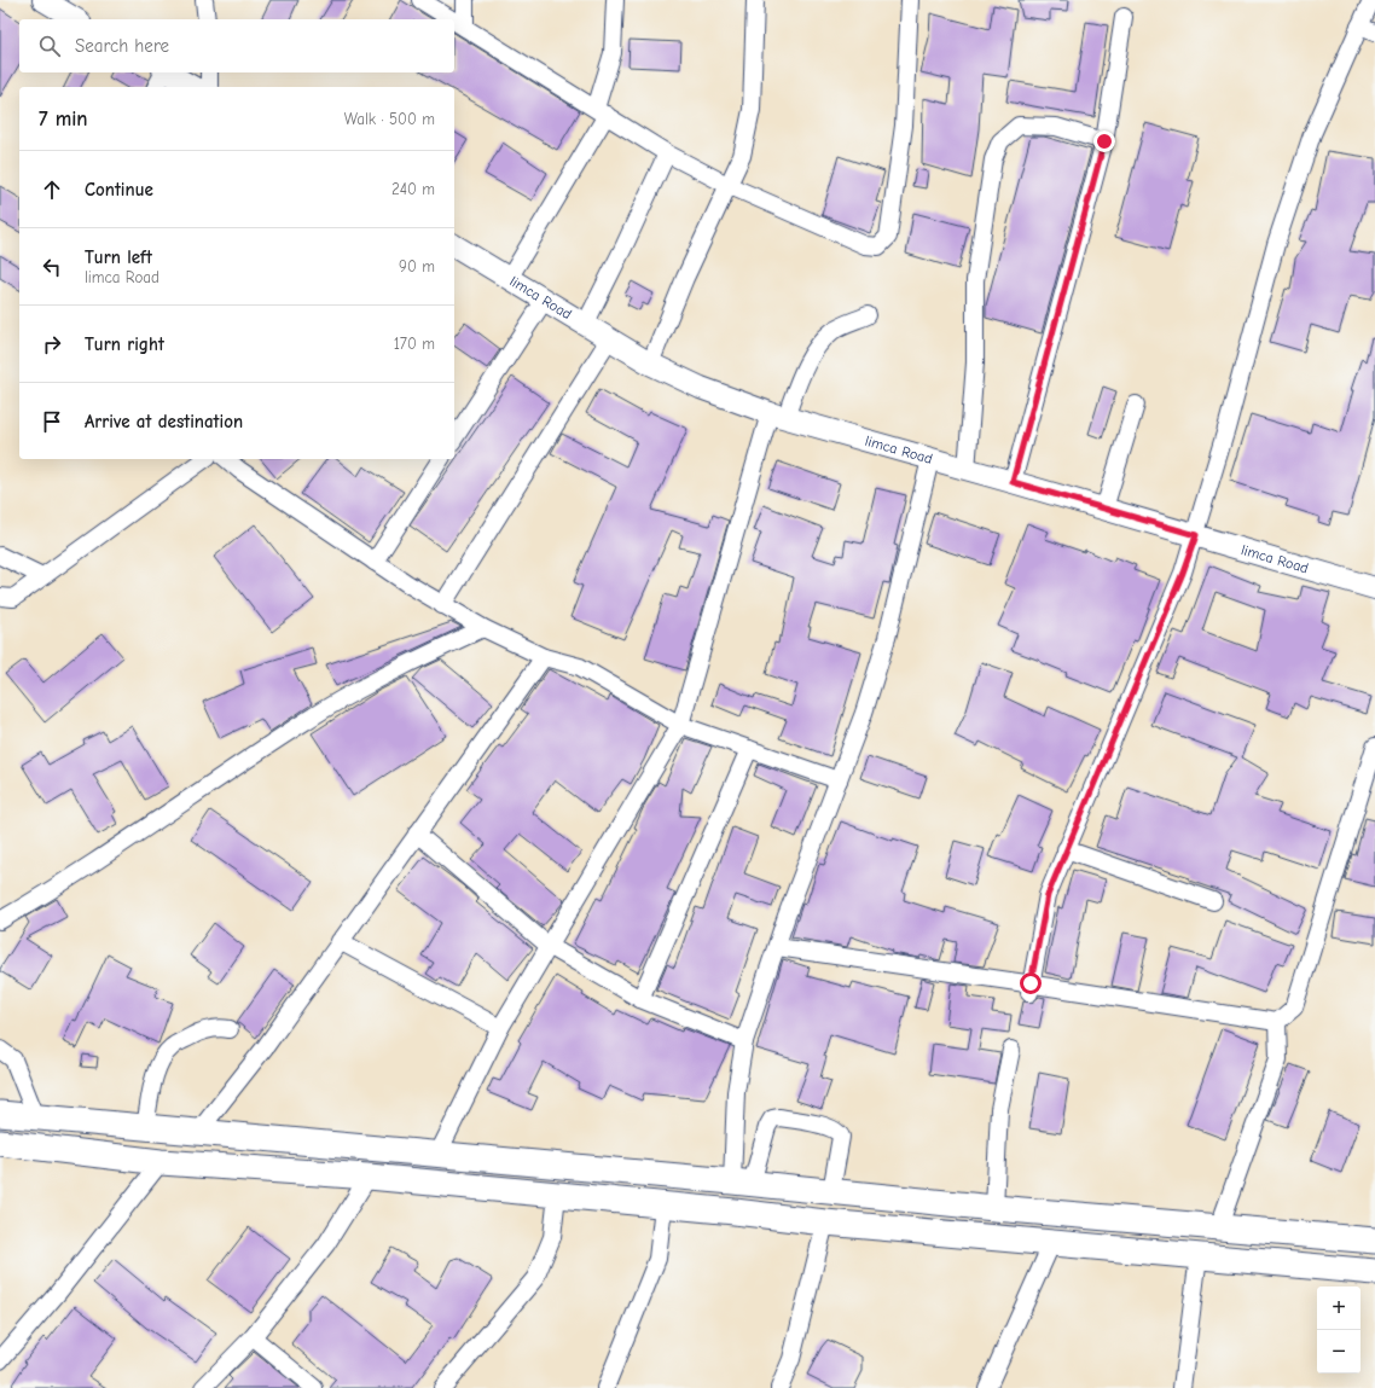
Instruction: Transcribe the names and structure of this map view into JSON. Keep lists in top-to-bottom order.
{
  "streets": {
    "main road": ["limca Road"]
  },
  "page": {
    "search": "Search here",
    "heading": ["7 min", "Walk · 500 m"],
    "list": [
      ["Continue", "240 m"],
      ["Turn left", "limca Road", "90 m"],
      ["Turn right", "170 m"],
      "Arrive at destination"
    ],
    "map_buttons": ["+", "−"]
  }
}
